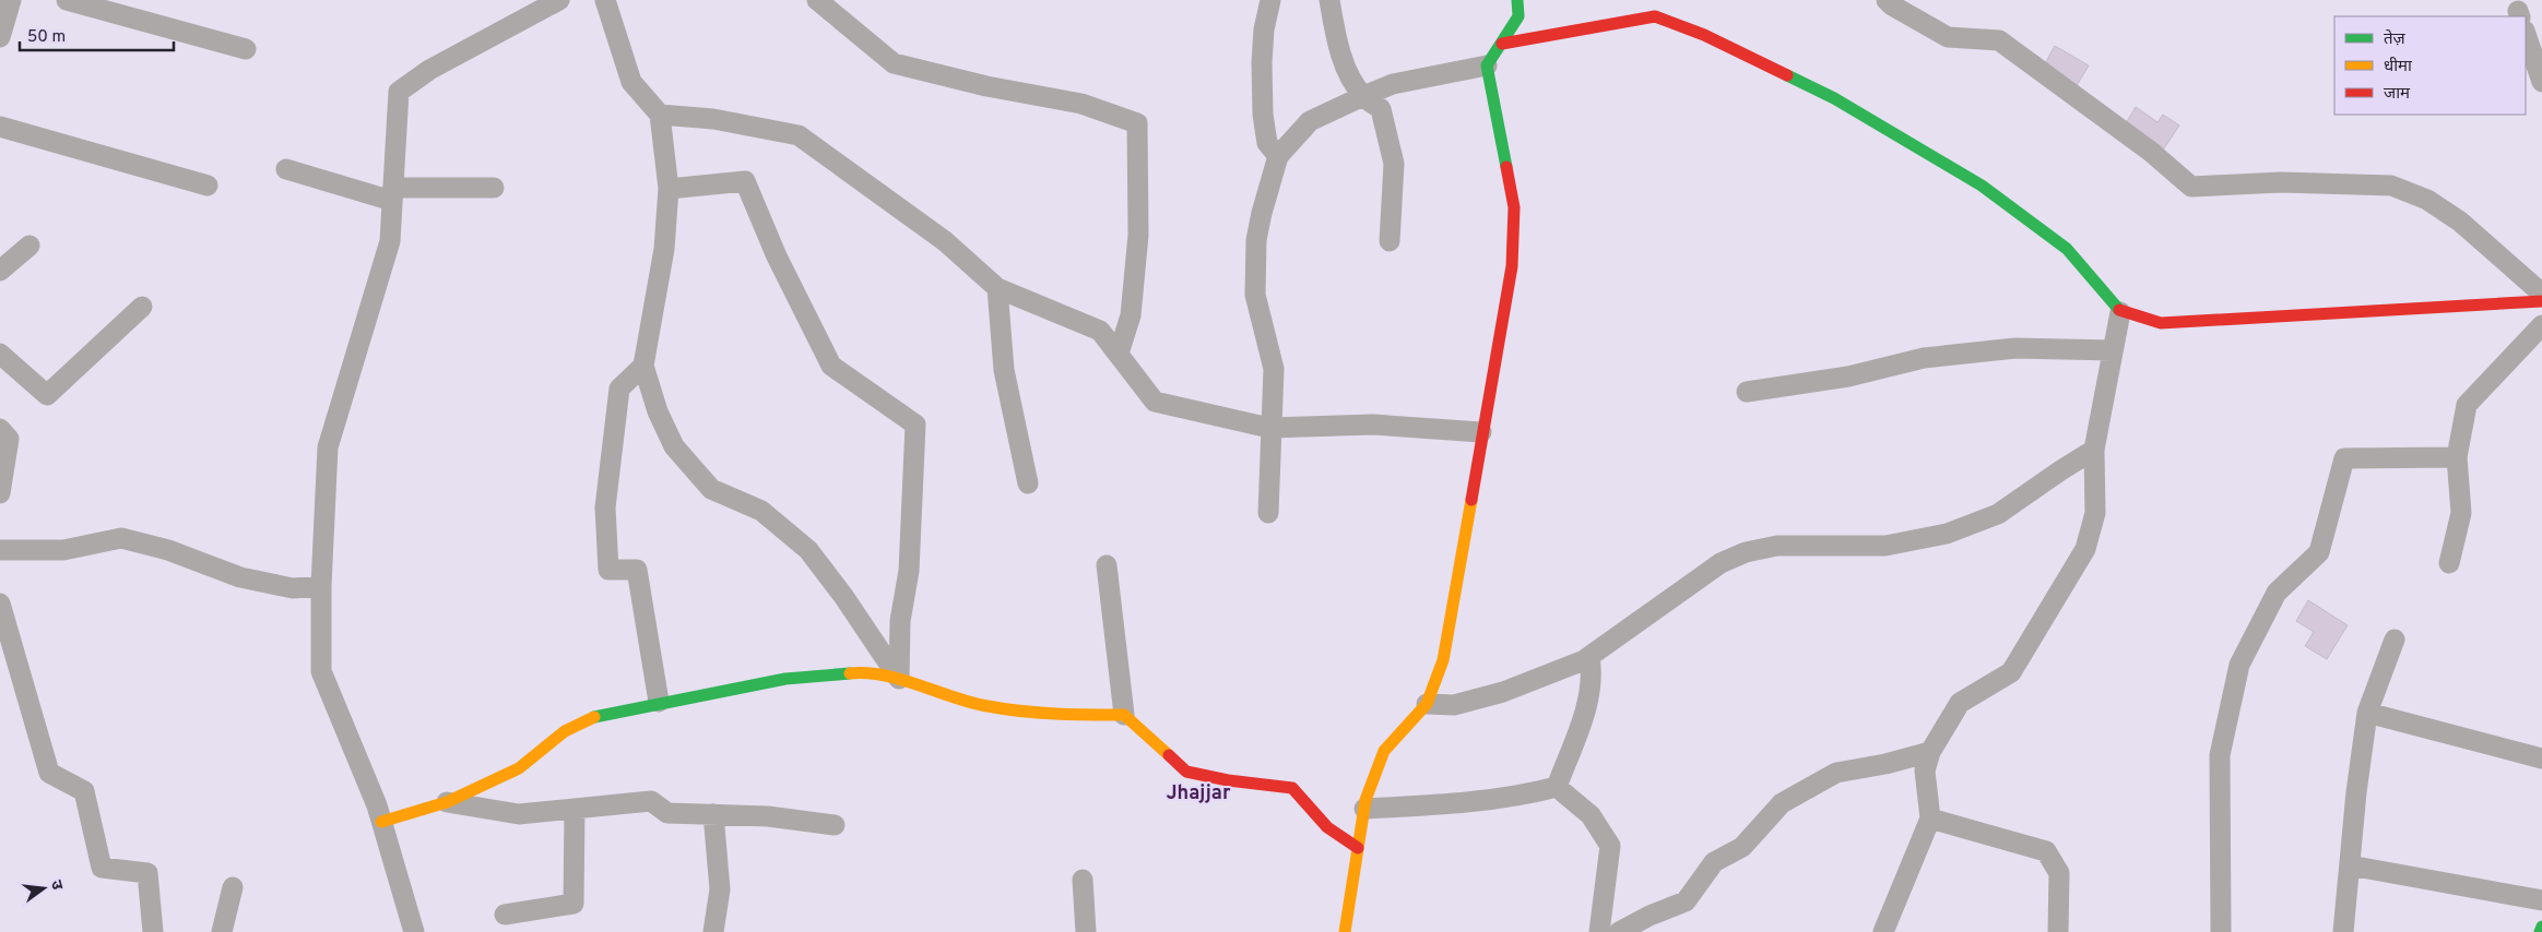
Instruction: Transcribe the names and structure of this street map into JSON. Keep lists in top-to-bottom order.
{
  "districts": ["Jhajjar"],
  "legend": ["तेज़", "धीमा", "जाम"],
  "scale_bar": "50 m",
  "north": "right"
}
